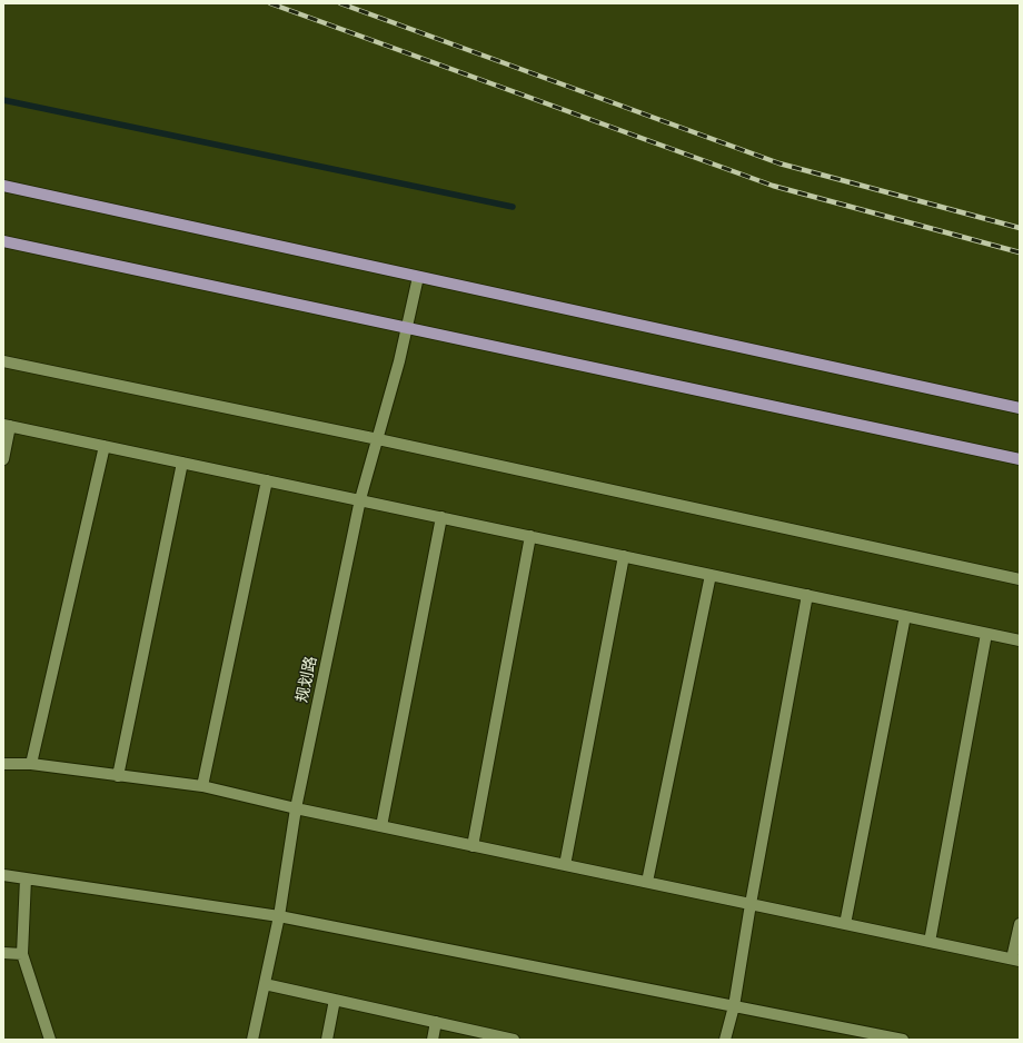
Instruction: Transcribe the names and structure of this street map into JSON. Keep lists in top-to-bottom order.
{
  "streets": {
    "street": ["规划路"]
  }
}
